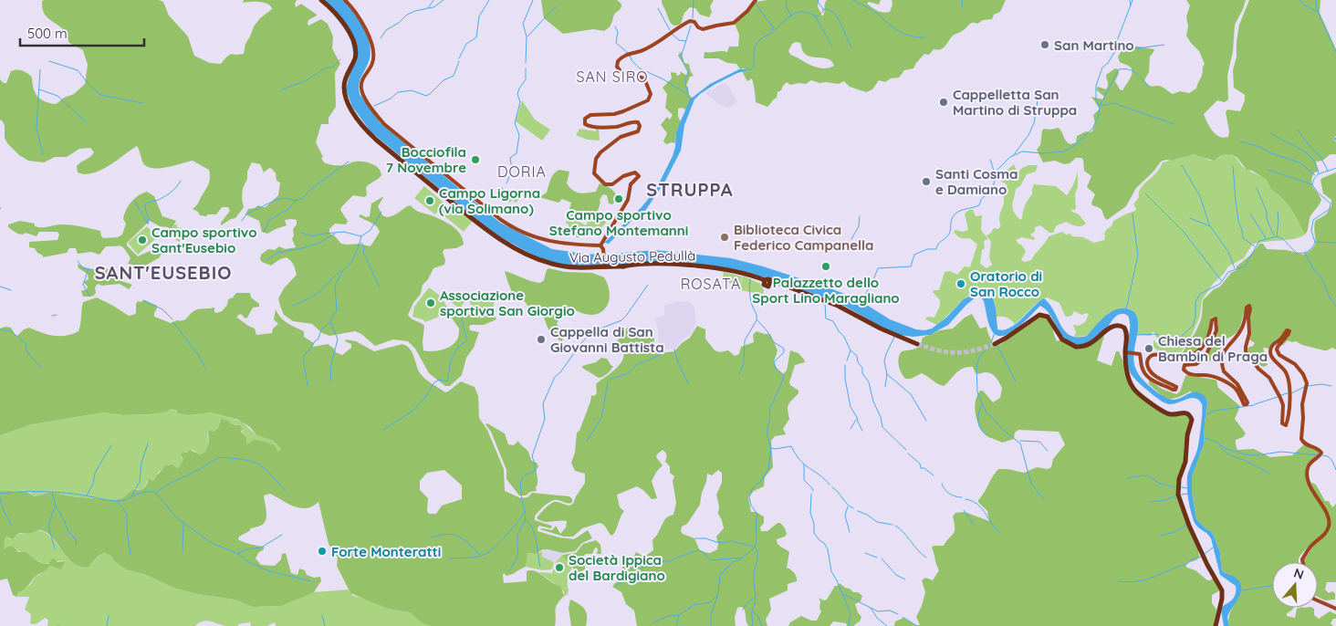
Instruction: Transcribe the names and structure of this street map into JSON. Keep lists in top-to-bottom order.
{
  "streets": {
    "main road": ["Via Augusto Pedullà"]
  },
  "districts": [
    "SAN SIRO",
    "DORIA",
    "STRUPPA",
    "SANT'EUSEBIO",
    "ROSATA"
  ],
  "places": [
    "San Martino",
    "Cappelletta San Martino di Struppa",
    "Bocciofila 7 Novembre",
    "Santi Cosma e Damiano",
    "Campo sportivo Stefano Montemanni",
    "Campo Ligorna (via Solimano)",
    "Biblioteca Civica Federico Campanella",
    "Campo sportivo Sant'Eusebio",
    "Palazzetto dello Sport Lino Maragliano",
    "Oratorio di San Rocco",
    "Associazione sportiva San Giorgio",
    "Cappella di San Giovanni Battista",
    "Chiesa del Bambin di Praga",
    "Forte Monteratti",
    "Società Ippica del Bardigiano"
  ],
  "scale_bar": "500 m",
  "north": "top"
}
